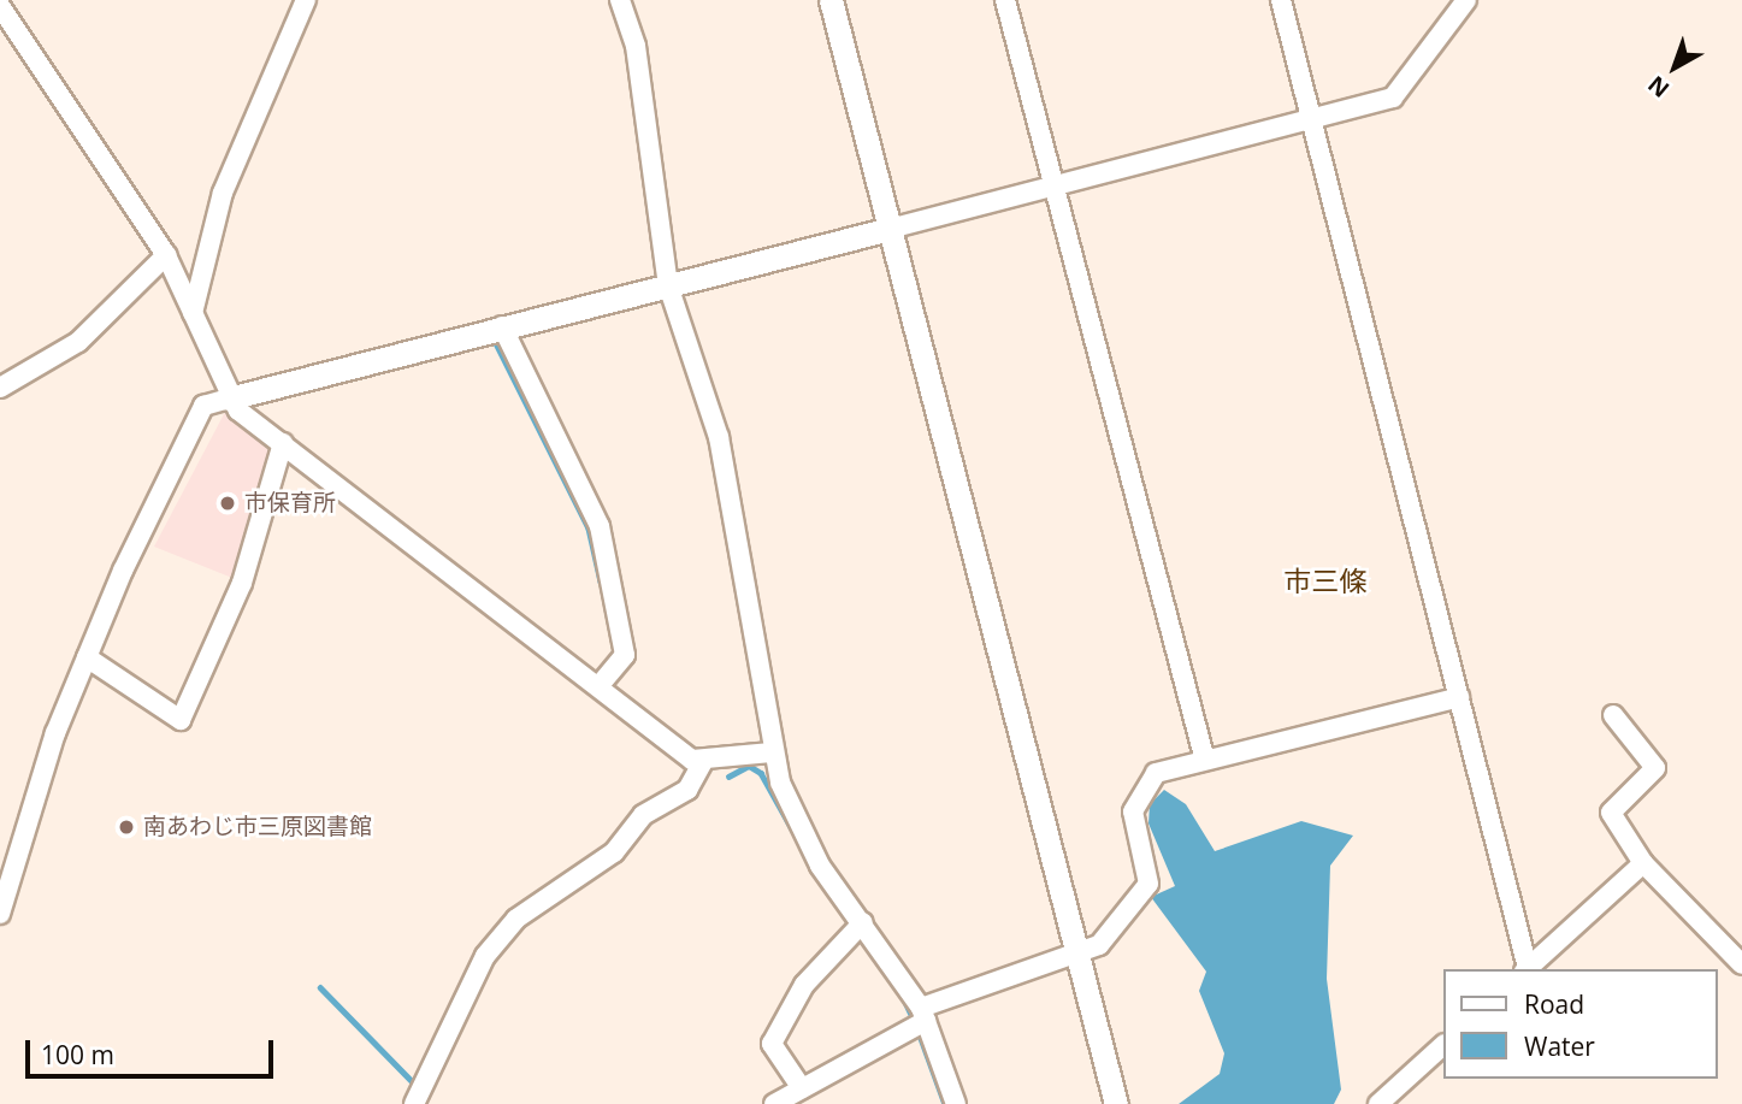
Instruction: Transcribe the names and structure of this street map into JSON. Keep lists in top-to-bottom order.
{
  "districts": ["市三條"],
  "places": ["市保育所", "南あわじ市三原図書館"],
  "legend": ["Road", "Water"],
  "scale_bar": "100 m",
  "north": "bottom left"
}
